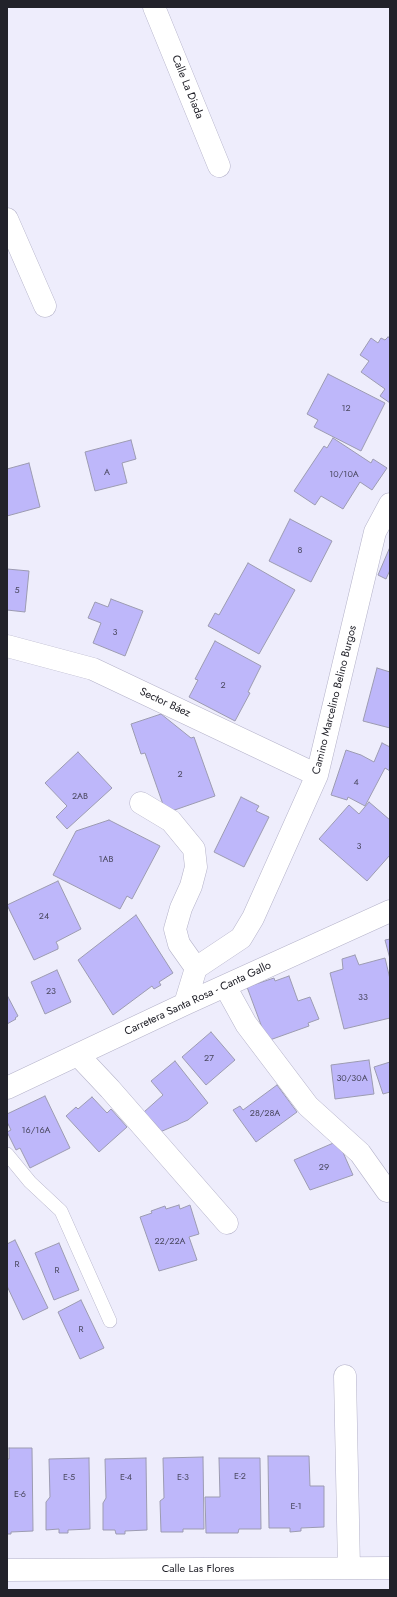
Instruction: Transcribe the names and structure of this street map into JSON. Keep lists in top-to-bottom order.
{
  "streets": {
    "street": [
      "Calle La Diada",
      "Camino Marcelino Belino Burgos",
      "Sector Báez",
      "Carretera Santa Rosa - Canta Gallo",
      "Calle Las Flores"
    ]
  },
  "crossings": [
    ["Camino Marcelino Belino Burgos", "Sector Báez"]
  ],
  "house_numbers": [
    "12",
    "A",
    "10/10A",
    "8",
    "5",
    "3",
    "2",
    "2",
    "4",
    "2AB",
    "3",
    "1AB",
    "24",
    "23",
    "33",
    "27",
    "30/30A",
    "28/28A",
    "16/16A",
    "29",
    "22/22A",
    "R",
    "R",
    "R",
    "E-2",
    "E-5",
    "E-4",
    "E-3",
    "E-6",
    "E-1"
  ]
}
